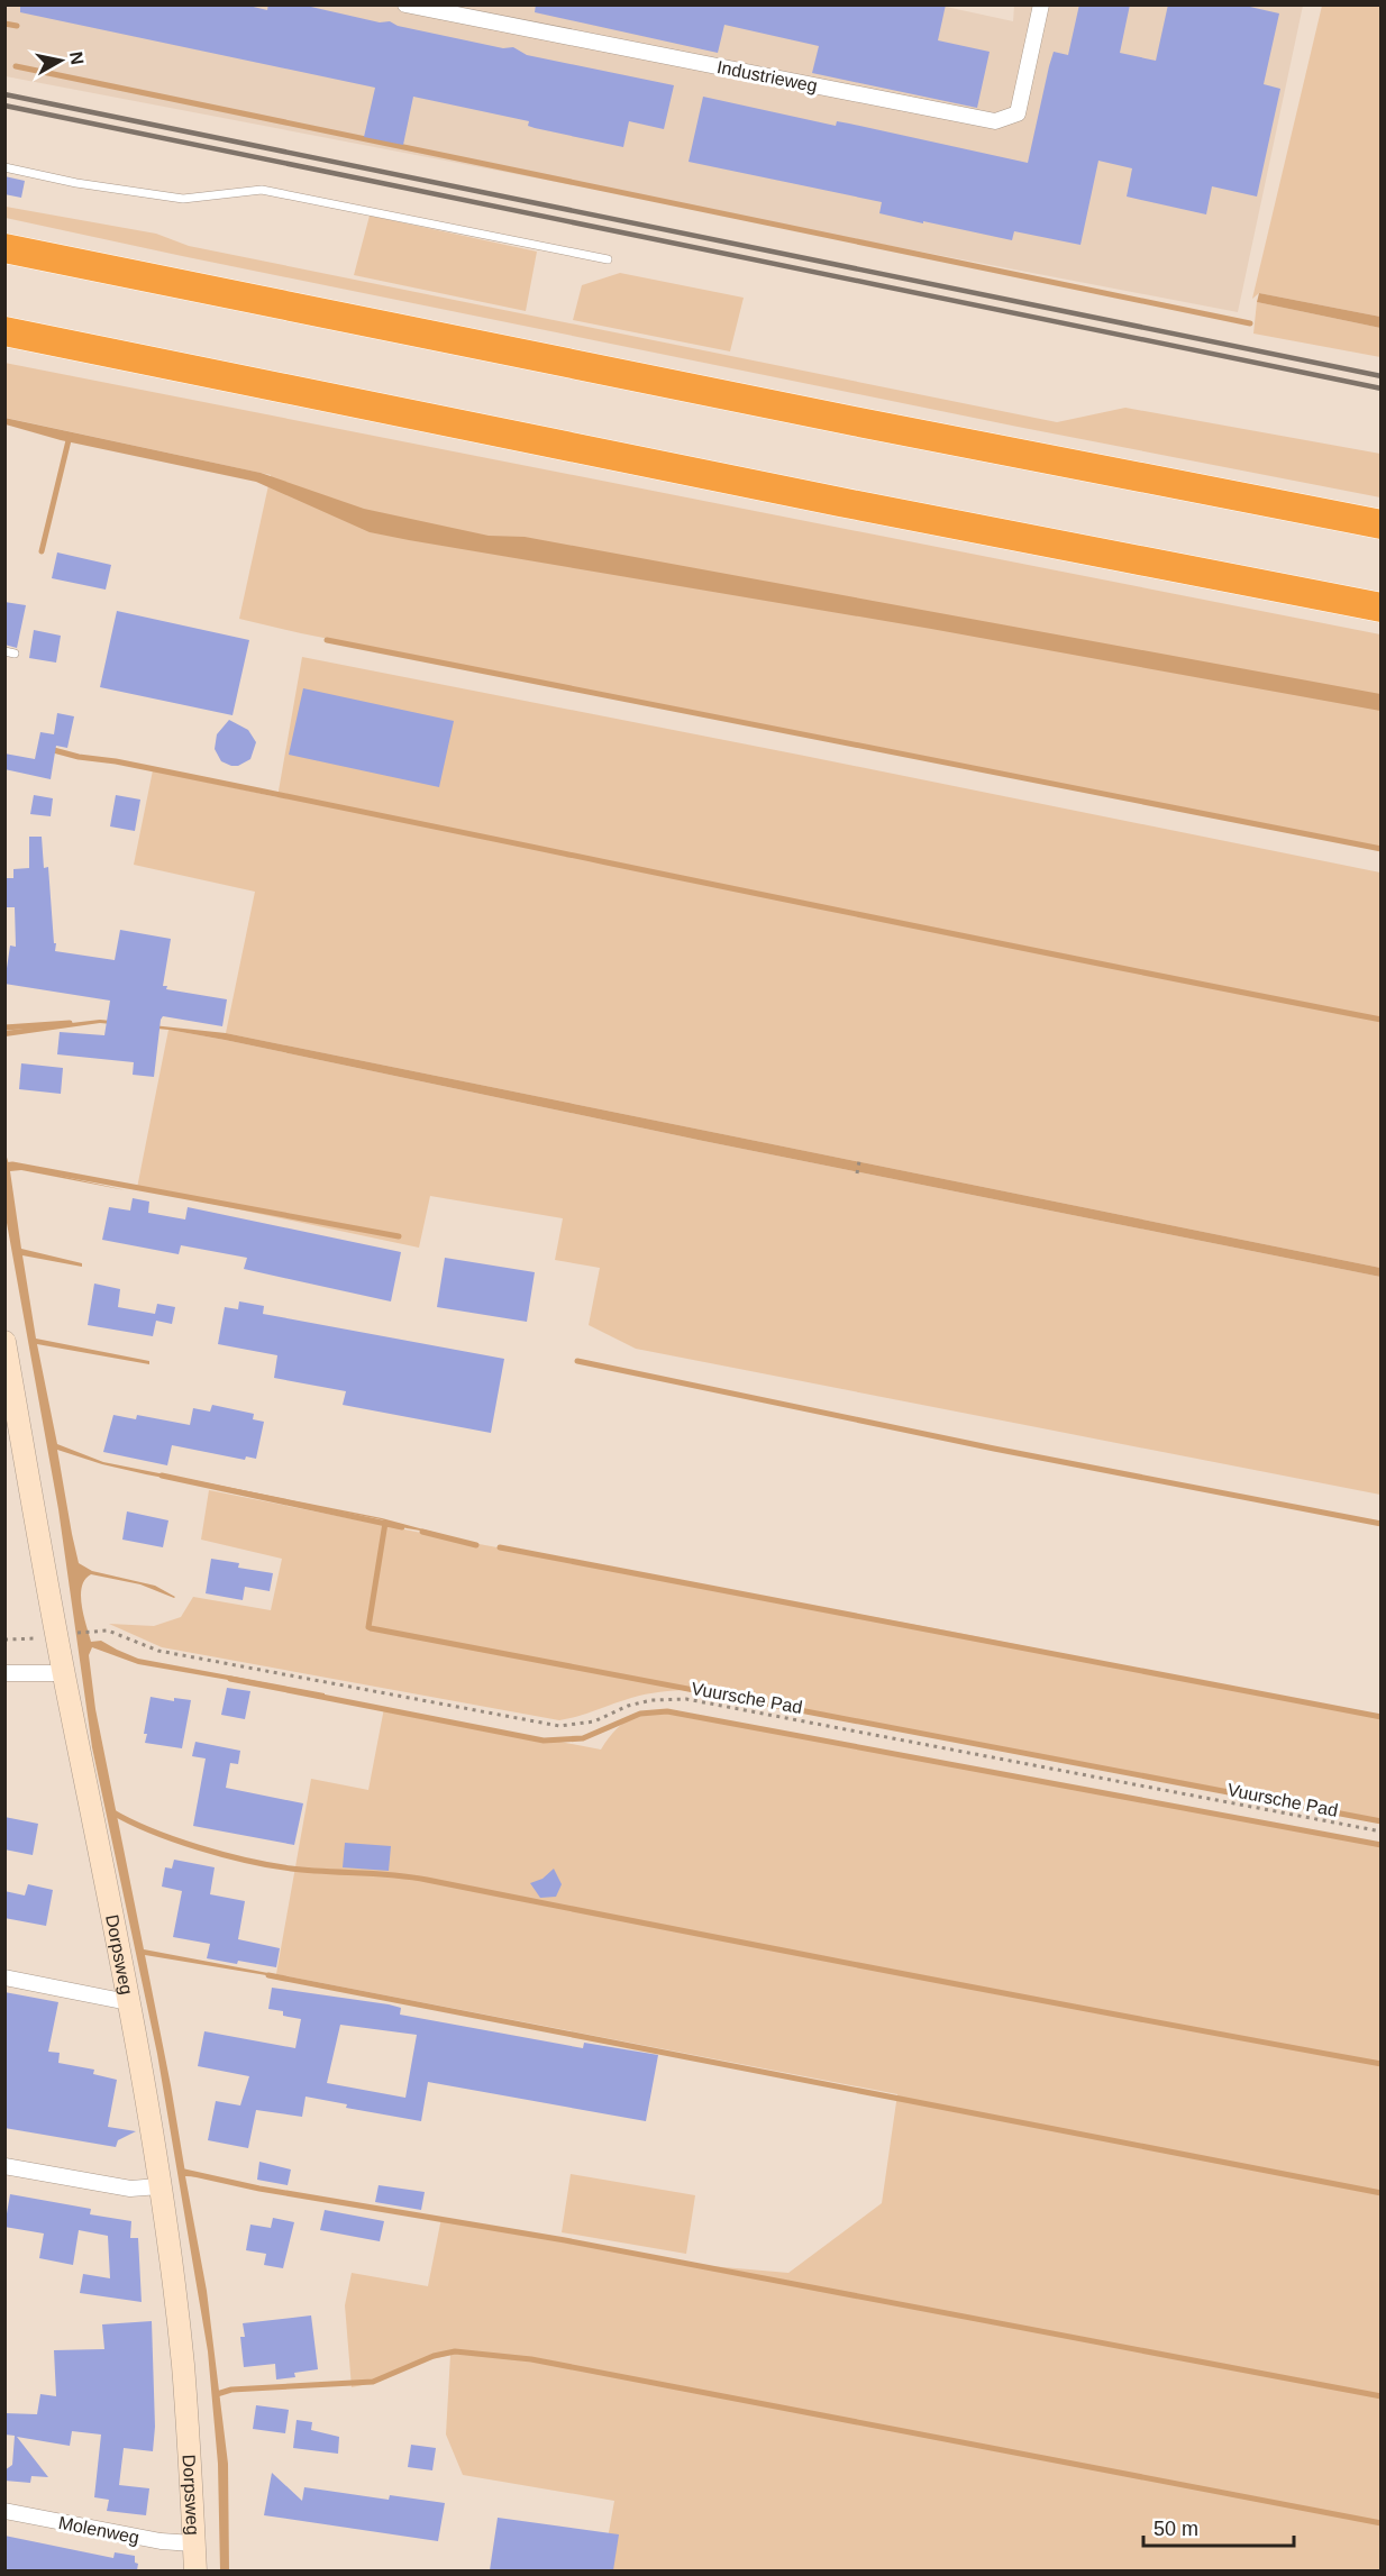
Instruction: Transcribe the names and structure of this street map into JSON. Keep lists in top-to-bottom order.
{
  "streets": {
    "street": ["Industrieweg", "Dorpsweg", "Molenweg"],
    "path": ["Vuursche Pad"]
  },
  "crossings": [
    ["Vuursche Pad", "Dorpsweg"],
    ["Dorpsweg", "Molenweg"]
  ],
  "scale_bar": "50 m",
  "north": "right"
}
